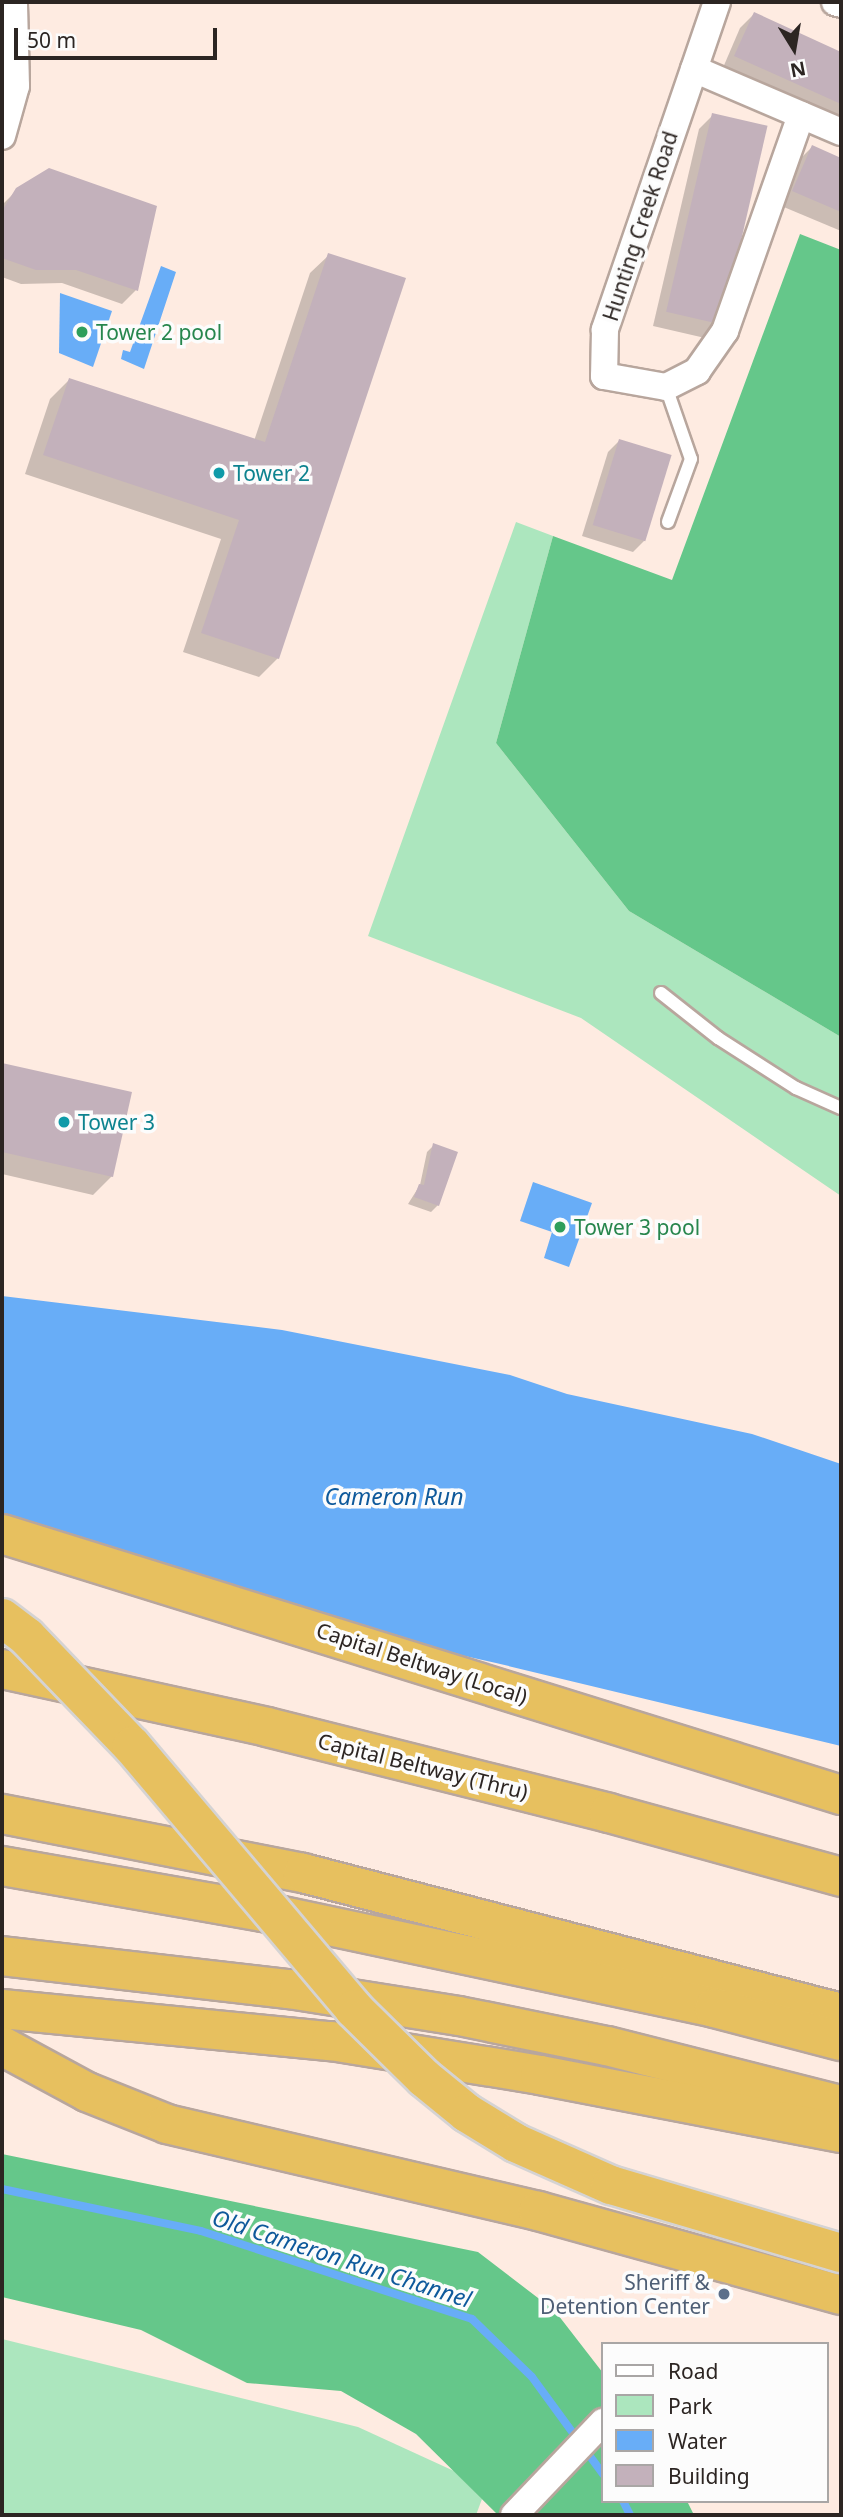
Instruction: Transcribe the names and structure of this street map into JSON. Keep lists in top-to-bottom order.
{
  "streets": {
    "highway": ["Capital Beltway (Local)", "Capital Beltway (Thru)"],
    "street": ["Hunting Creek Road"]
  },
  "water": ["Cameron Run", "Old Cameron Run Channel"],
  "places": [
    "Tower 2 pool",
    "Tower 2",
    "Tower 3",
    "Tower 3 pool",
    "Sheriff & Detention Center"
  ],
  "legend": [
    "Road",
    "Park",
    "Water",
    "Building"
  ],
  "scale_bar": "50 m",
  "north": "bottom"
}
